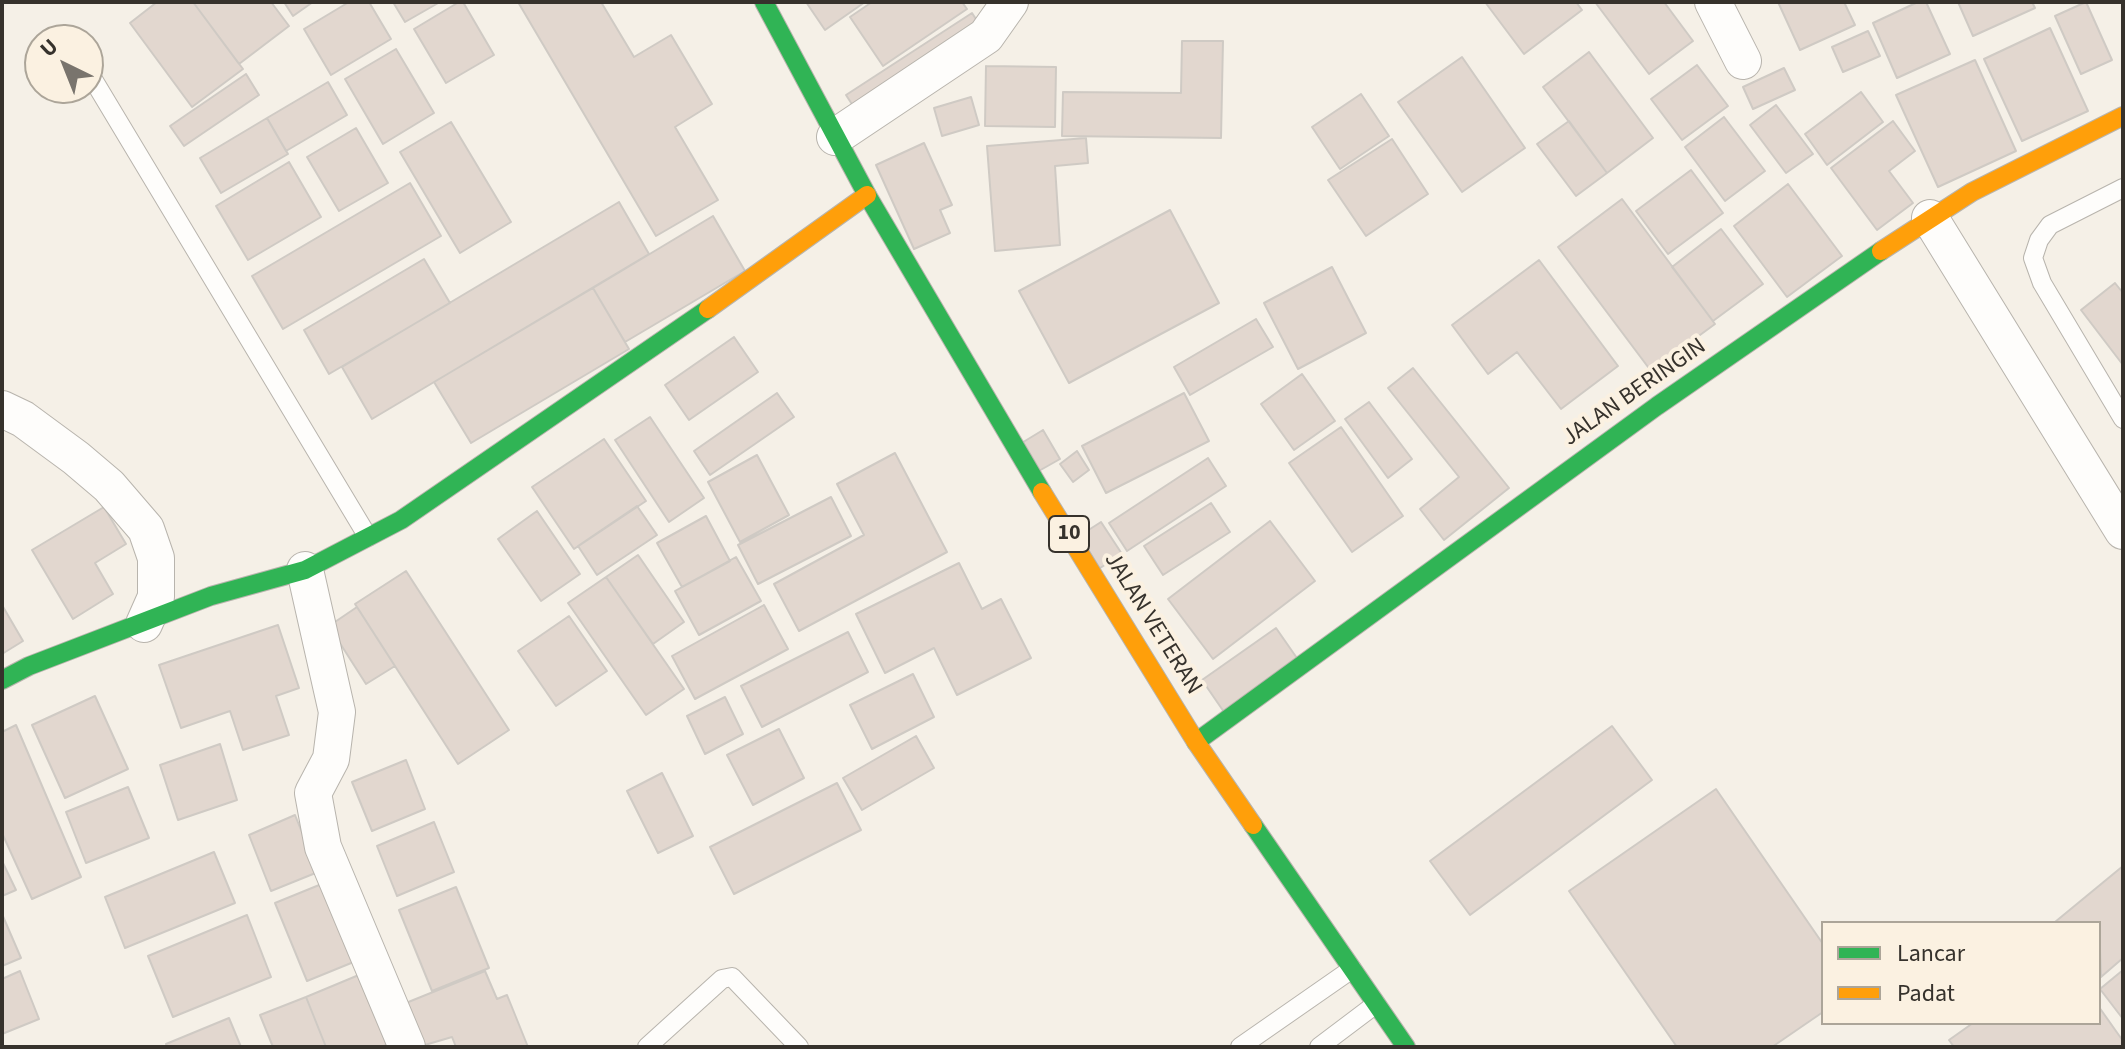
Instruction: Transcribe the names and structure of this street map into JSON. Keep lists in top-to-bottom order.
{
  "streets": {
    "main road": ["JALAN BERINGIN", "10", "JALAN VETERAN"]
  },
  "crossings": [
    ["JALAN BERINGIN", "JALAN VETERAN"]
  ],
  "legend": ["Lancar", "Padat"],
  "north": "top left"
}
